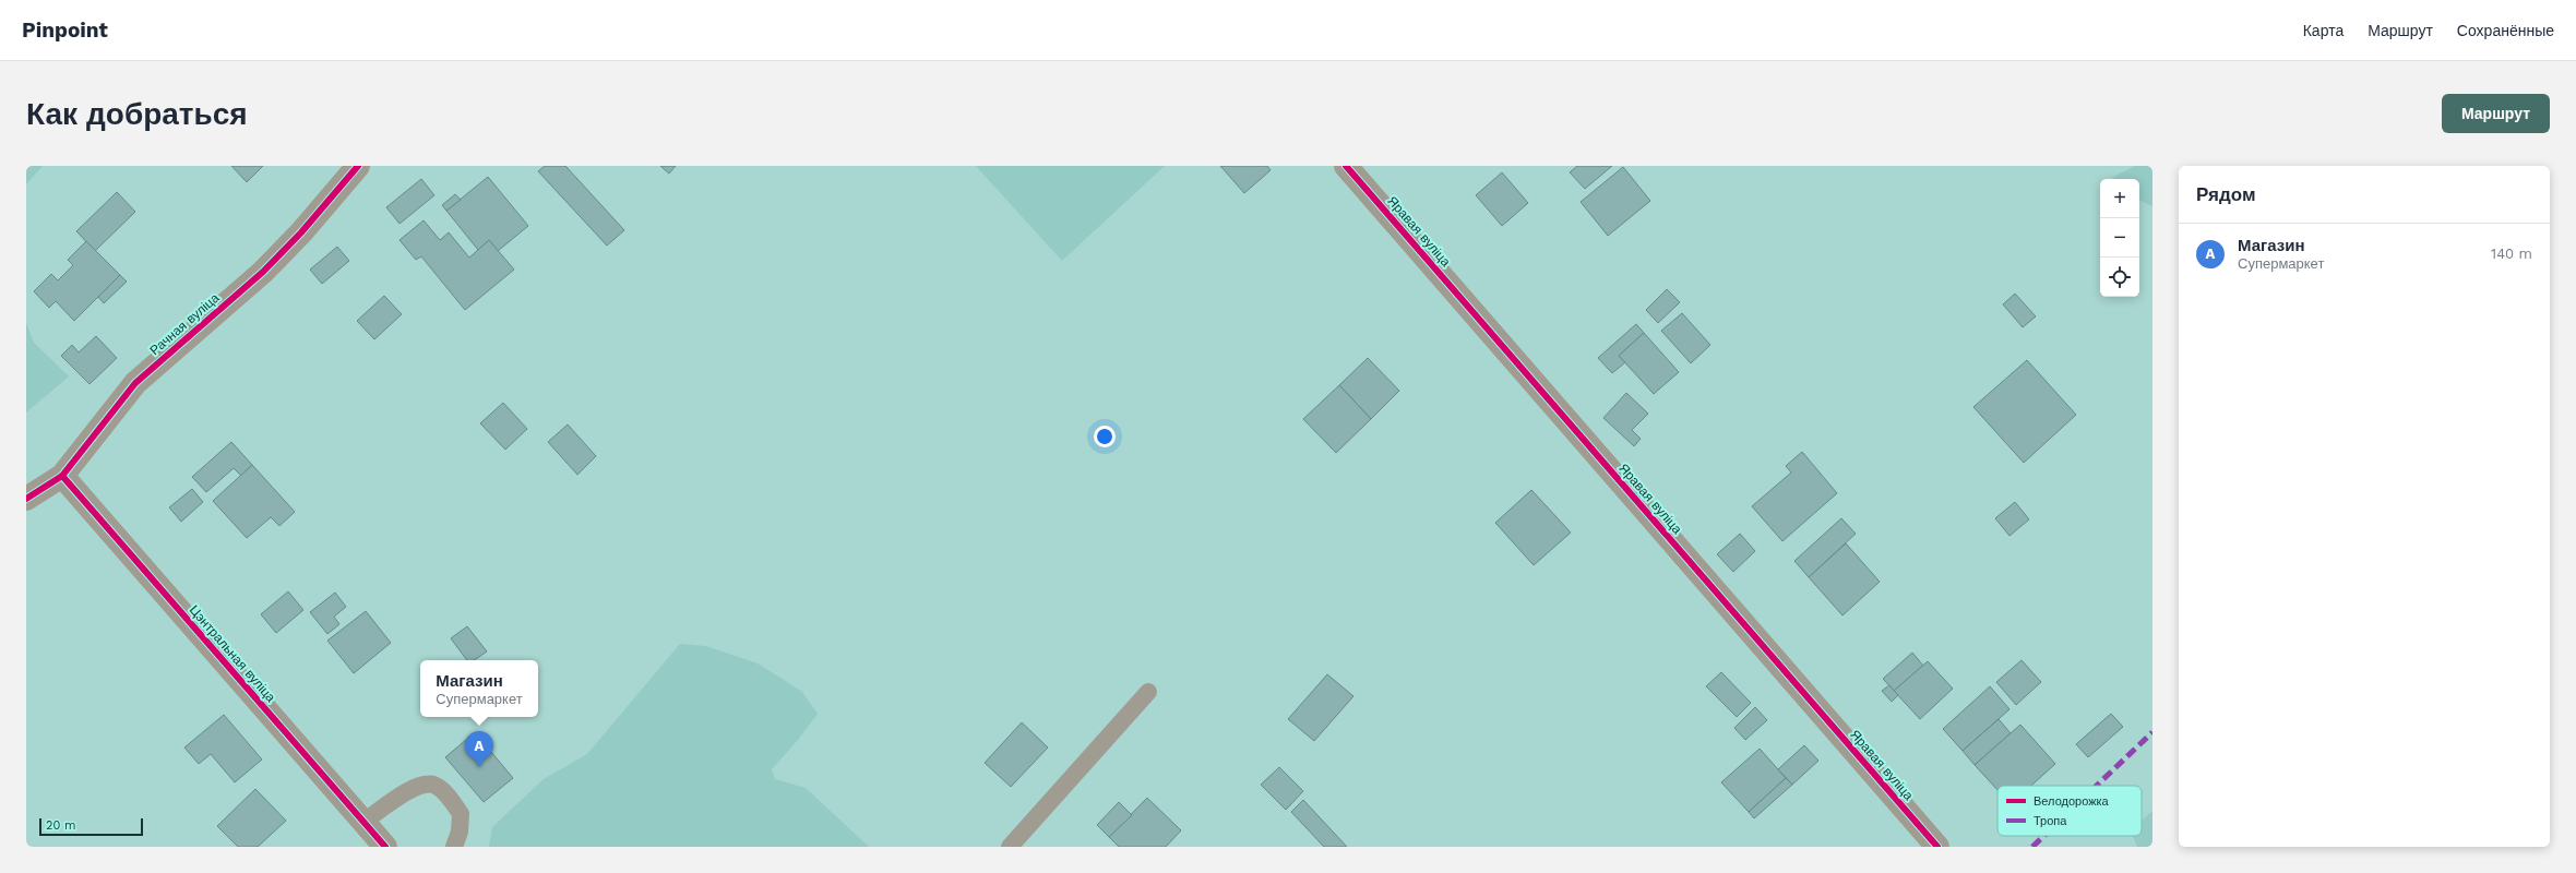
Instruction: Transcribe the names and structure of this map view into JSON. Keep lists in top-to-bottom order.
{
  "streets": {
    "street": ["Яравая вуліца", "Рачная вуліца", "Цэнтральная вуліца"]
  },
  "crossings": [
    ["Рачная вуліца", "Цэнтральная вуліца"]
  ],
  "legend": ["Велодорожка", "Тропа"],
  "scale_bar": "20 m",
  "page": {
    "header": "Pinpoint",
    "nav": ["Карта", "Маршрут", "Сохранённые"],
    "buttons": "Маршрут",
    "title": "Как добраться",
    "heading": "Рядом",
    "map_buttons": ["+", "−"],
    "list": [
      {
        "mark": "A",
        "name": "Магазин",
        "note": "Супермаркет",
        "value": "140 m"
      }
    ],
    "popup": ["Магазин", "Супермаркет"],
    "pins": "A",
    "scale": "20 m"
  }
}
